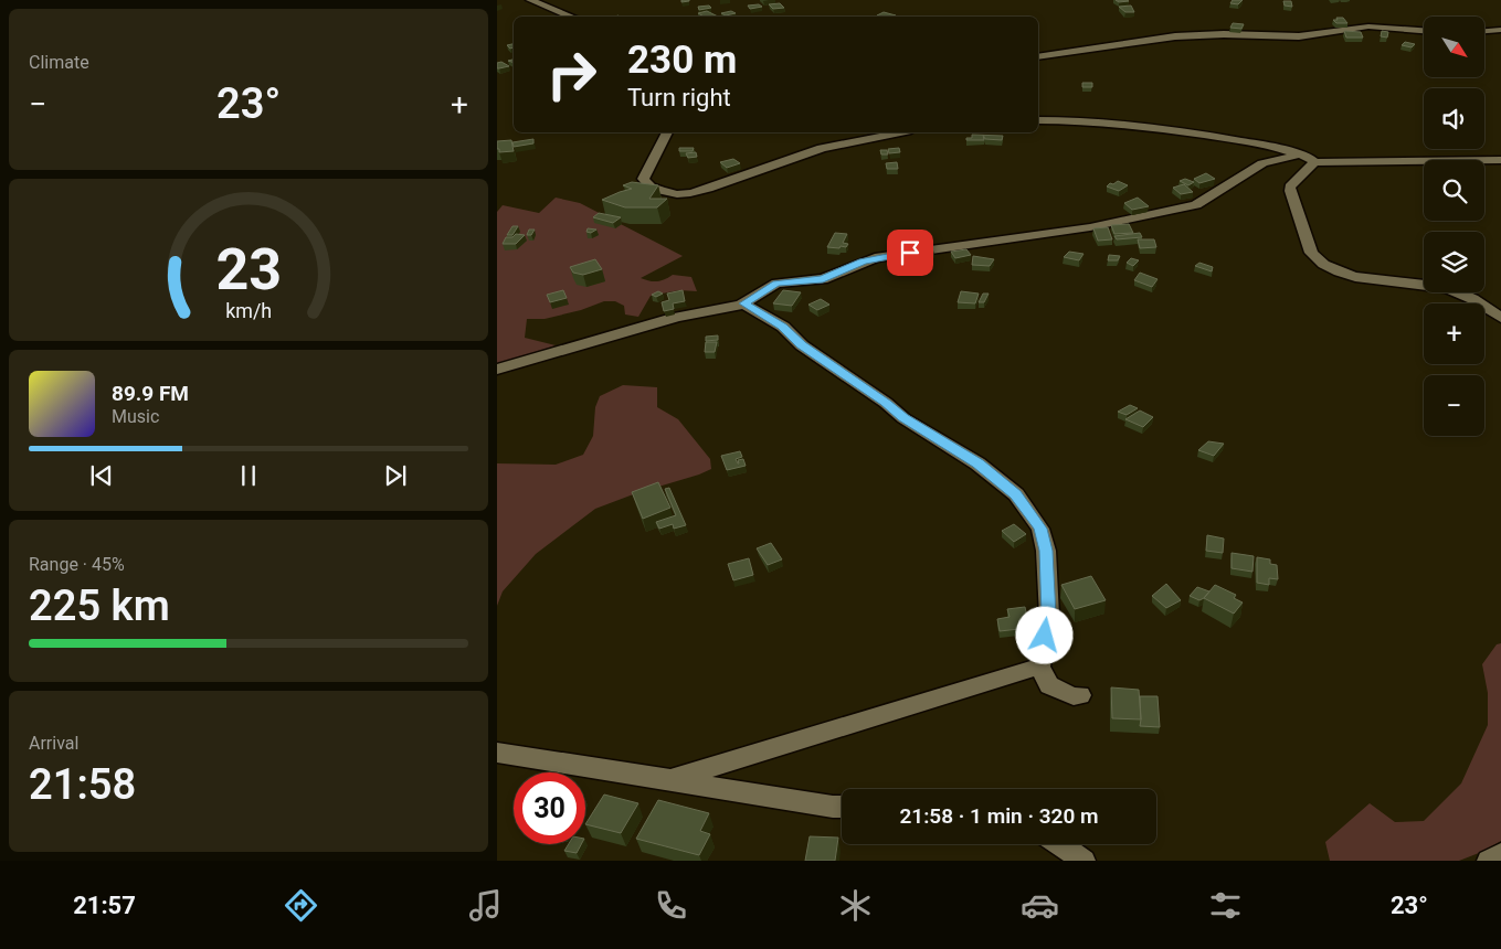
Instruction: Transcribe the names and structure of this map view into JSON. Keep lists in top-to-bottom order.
{
  "north": "bottom right",
  "page": {
    "tile": [
      "Climate",
      ["Range · 45%", "225 km"],
      ["Arrival", "21:58"]
    ],
    "map_buttons": ["+", "−"],
    "turn": ["230 m", "Turn right"],
    "heat": ["−", "23°", "+"],
    "song": ["89.9 FM", "Music"],
    "limit": "30",
    "trip": "21:58 · 1 min · 320 m",
    "tabs": ["21:57", "23°"],
    "gauge": ["23", "km/h"]
  }
}
